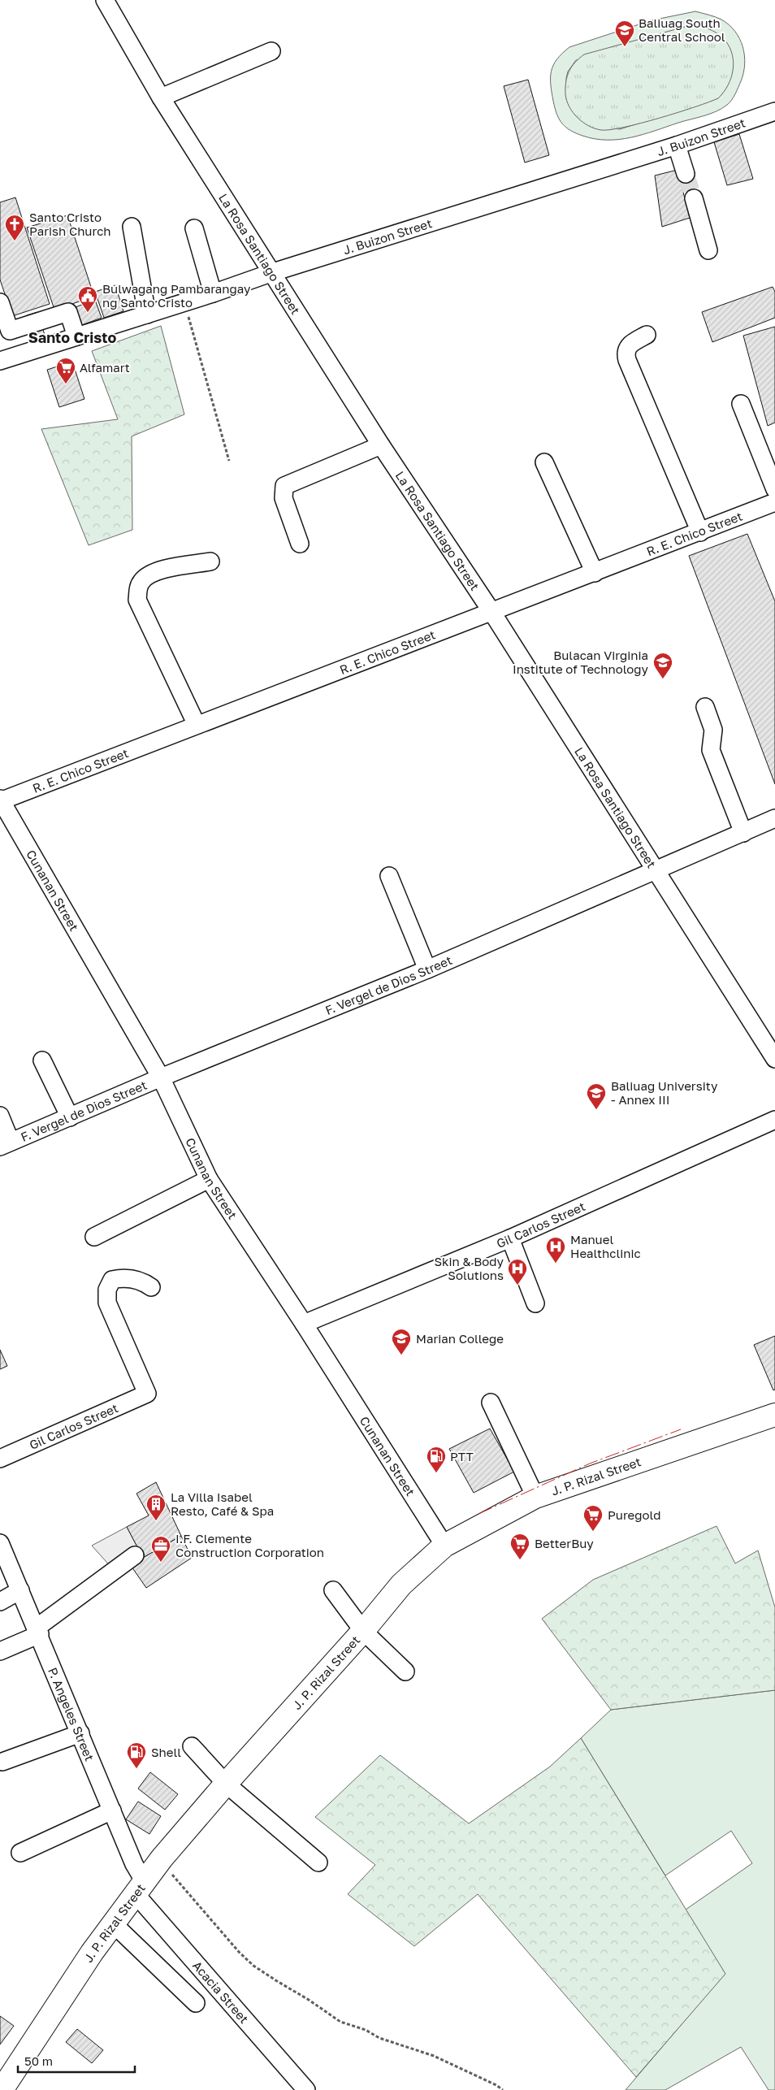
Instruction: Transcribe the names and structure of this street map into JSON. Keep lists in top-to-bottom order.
{
  "streets": {
    "main road": ["J. P. Rizal Street"],
    "street": [
      "J. Buizon Street",
      "La Rosa Santiago Street",
      "R. E. Chico Street",
      "Cunanan Street",
      "F. Vergel de Dios Street",
      "Gil Carlos Street",
      "P. Angeles Street",
      "Acacia Street"
    ]
  },
  "crossings": [
    ["J. Buizon Street", "La Rosa Santiago Street"],
    ["La Rosa Santiago Street", "R. E. Chico Street"],
    ["La Rosa Santiago Street", "F. Vergel de Dios Street"],
    ["R. E. Chico Street", "Cunanan Street"],
    ["Cunanan Street", "F. Vergel de Dios Street"],
    ["Cunanan Street", "Gil Carlos Street"],
    ["Cunanan Street", "J. P. Rizal Street"],
    ["J. P. Rizal Street", "P. Angeles Street"],
    ["J. P. Rizal Street", "Acacia Street"],
    ["P. Angeles Street", "Acacia Street"]
  ],
  "districts": ["Santo Cristo"],
  "places": {
    "school or university": [
      "Baliuag South Central School",
      "Bulacan Virginia Institute of Technology",
      "Baliuag University - Annex III",
      "Marian College"
    ],
    "church": ["Santo Cristo Parish Church"],
    "public building": ["Bulwagang Pambarangay ng Santo Cristo"],
    "supermarket": ["Alfamart", "Puregold", "BetterBuy"],
    "hospital": ["Manuel Healthclinic", "Skin & Body Solutions"],
    "fuel station": ["PTT", "Shell"],
    "building": ["La Villa Isabel Resto, Café & Spa"],
    "office": ["I.F. Clemente Construction Corporation"]
  },
  "scale_bar": "50 m"
}
